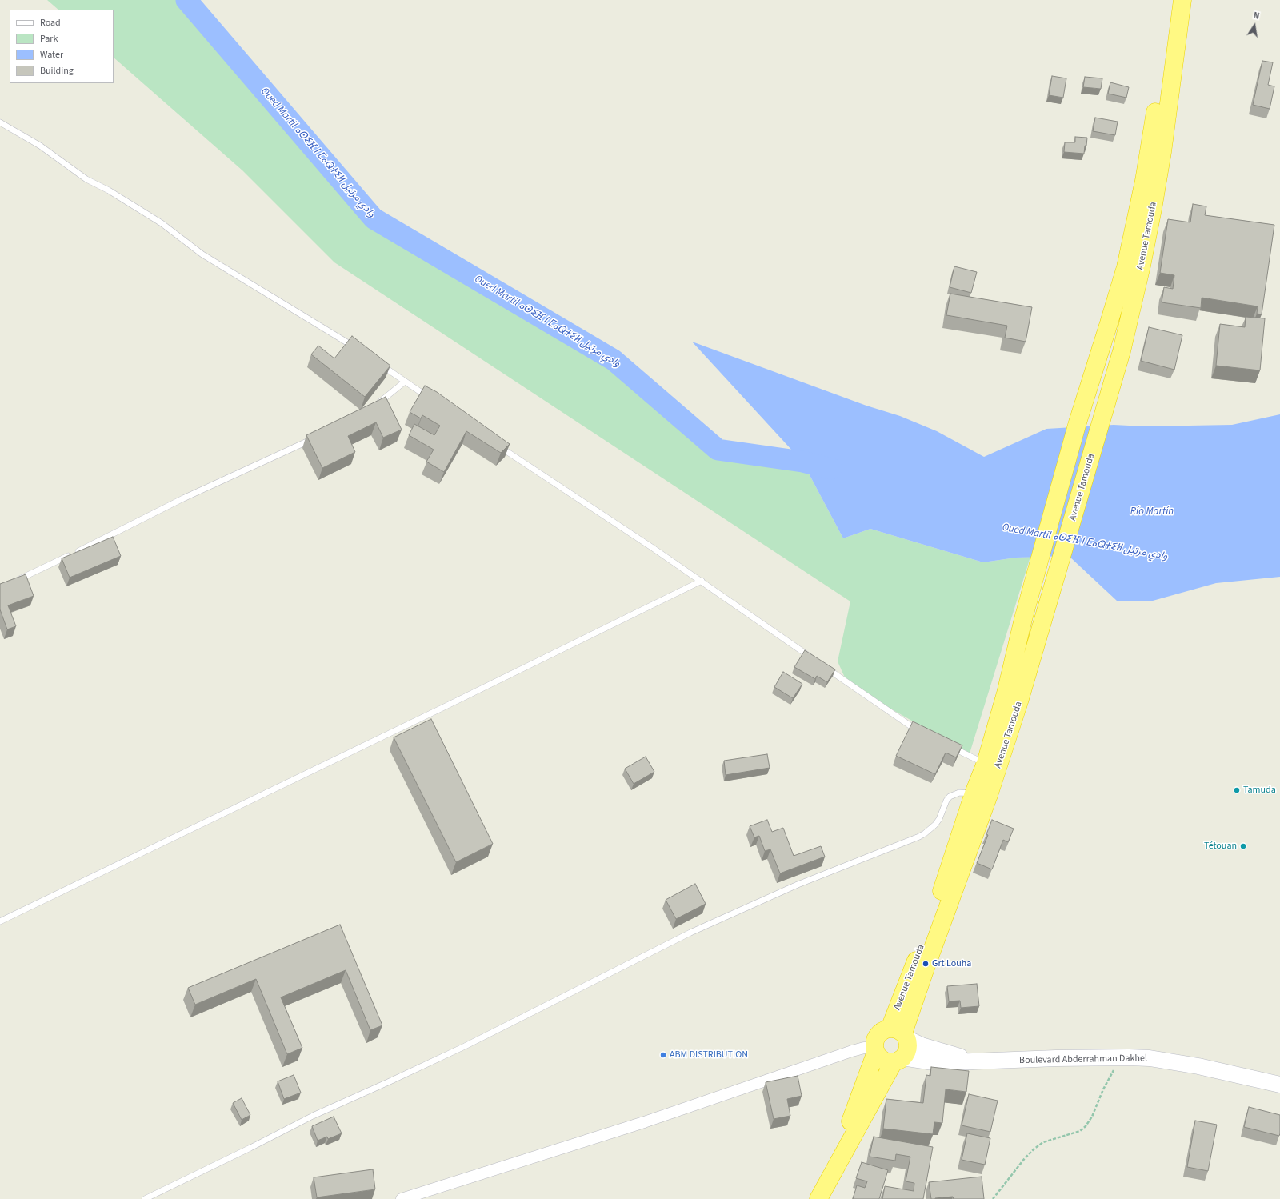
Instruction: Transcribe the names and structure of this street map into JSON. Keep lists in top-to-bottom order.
{
  "streets": {
    "highway": ["Avenue Tamouda"],
    "street": ["Boulevard Abderrahman Dakhel"]
  },
  "crossings": [
    ["Avenue Tamouda", "Boulevard Abderrahman Dakhel"]
  ],
  "water": ["Oued Martil ⴰⵙⵉⴼ ⵏ ⵎⴰⵕⵜⵉⵍ وادي مرتيل", "Río Martín"],
  "places": [
    "Tamuda",
    "Tétouan",
    "Grt Louha",
    "ABM DISTRIBUTION"
  ],
  "legend": [
    "Road",
    "Park",
    "Water",
    "Building"
  ],
  "north": "top"
}
